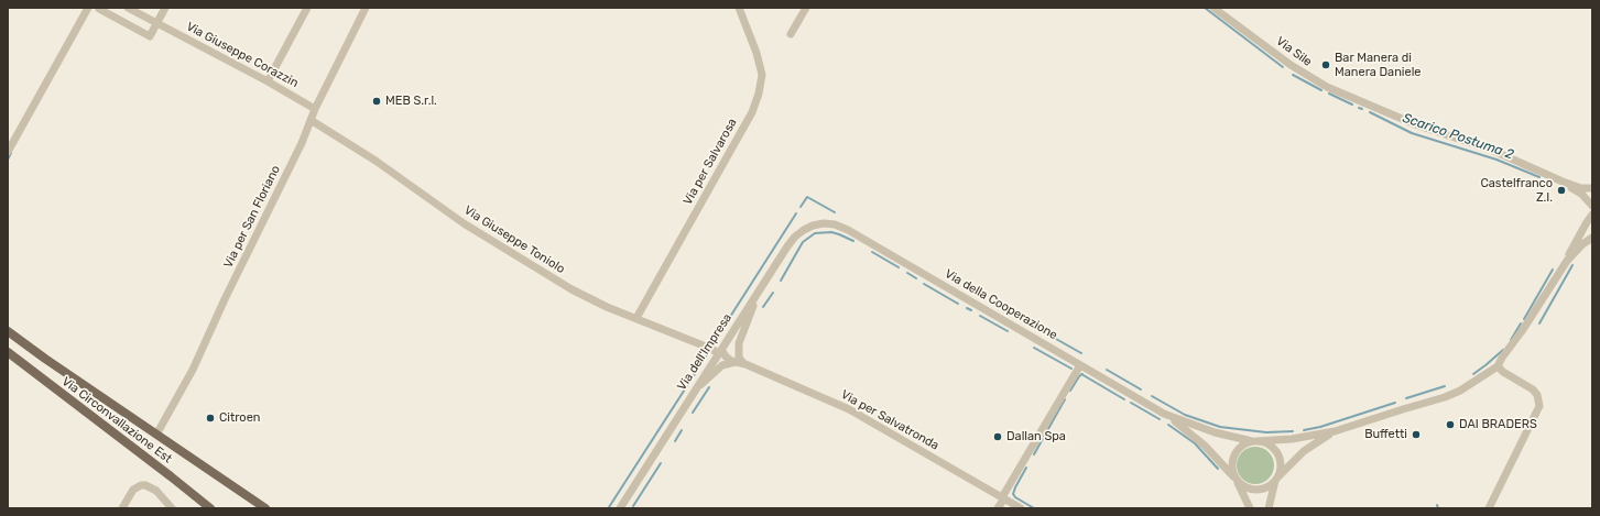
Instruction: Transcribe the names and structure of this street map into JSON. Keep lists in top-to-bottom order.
{
  "streets": {
    "main road": ["Via Circonvallazione Est"],
    "street": [
      "Via Sile",
      "Via Giuseppe Corazzin",
      "Via per Salvarosa",
      "Via per San Floriano",
      "Via Giuseppe Toniolo",
      "Via della Cooperazione",
      "Via dell'Impresa",
      "Via per Salvatronda"
    ]
  },
  "crossings": [
    ["Via Giuseppe Corazzin", "Via per San Floriano"],
    ["Via per Salvarosa", "Via Giuseppe Toniolo"],
    ["Via per San Floriano", "Via Giuseppe Toniolo"],
    ["Via Giuseppe Toniolo", "Via dell'Impresa"],
    ["Via Giuseppe Toniolo", "Via per Salvatronda"],
    ["Via della Cooperazione", "Via dell'Impresa"],
    ["Via dell'Impresa", "Via per Salvatronda"]
  ],
  "water": ["Scarico Postuma 2"],
  "places": [
    "Bar Manera di Manera Daniele",
    "MEB S.r.l.",
    "Castelfranco Z.I.",
    "Citroen",
    "DAI BRADERS",
    "Buffetti",
    "Dallan Spa"
  ]
}
